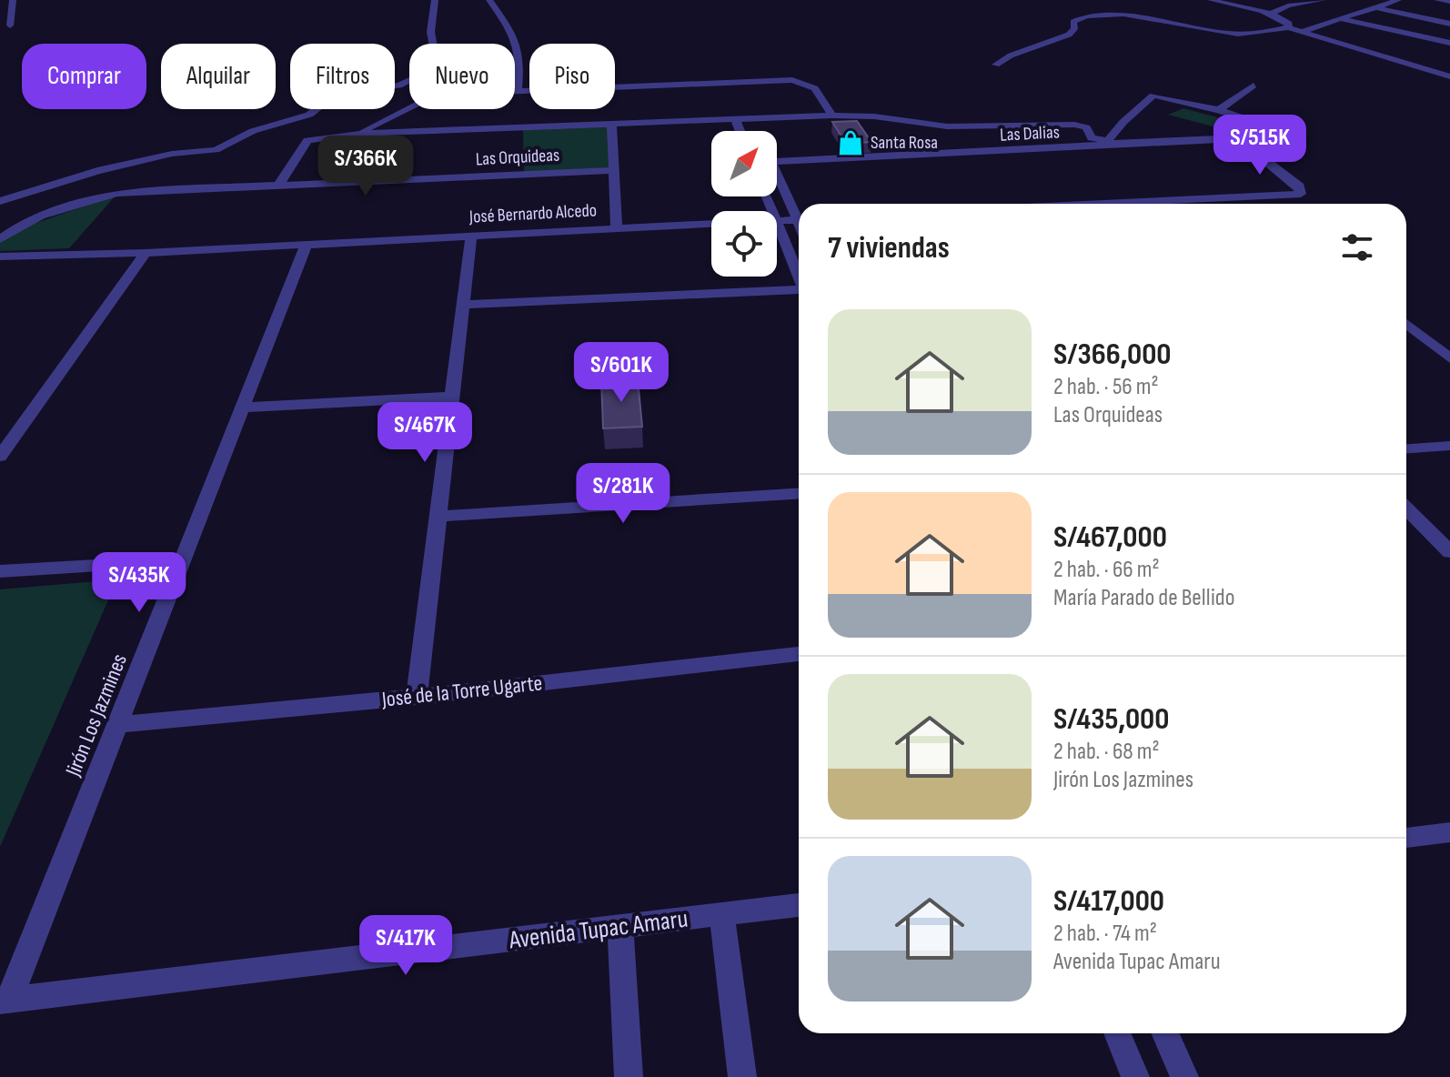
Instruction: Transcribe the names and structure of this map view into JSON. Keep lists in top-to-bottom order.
{
  "streets": {
    "street": [
      "Las Dalias",
      "Las Orquideas",
      "José Bernardo Alcedo",
      "José de la Torre Ugarte",
      "Jirón Los Jazmines",
      "Avenida Tupac Amaru"
    ]
  },
  "crossings": [
    ["José Bernardo Alcedo", "Jirón Los Jazmines"],
    ["José de la Torre Ugarte", "Jirón Los Jazmines"],
    ["Jirón Los Jazmines", "Avenida Tupac Amaru"]
  ],
  "places": {
    "shop": ["Santa Rosa"]
  },
  "north": "top right",
  "page": {
    "chip": [
      "Comprar",
      "Alquilar",
      "Filtros",
      "Nuevo",
      "Piso"
    ],
    "price": [
      "S/515K",
      "S/366K",
      "S/601K",
      "S/467K",
      "S/281K",
      "S/435K",
      "S/417K"
    ],
    "heading": "7 viviendas",
    "list": [
      {
        "name": "S/366,000",
        "note": "2 hab. · 56 m² · Las Orquideas"
      },
      {
        "name": "S/467,000",
        "note": "2 hab. · 66 m² · María Parado de Bellido"
      },
      {
        "name": "S/435,000",
        "note": "2 hab. · 68 m² · Jirón Los Jazmines"
      },
      {
        "name": "S/417,000",
        "note": "2 hab. · 74 m² · Avenida Tupac Amaru"
      }
    ]
  }
}
